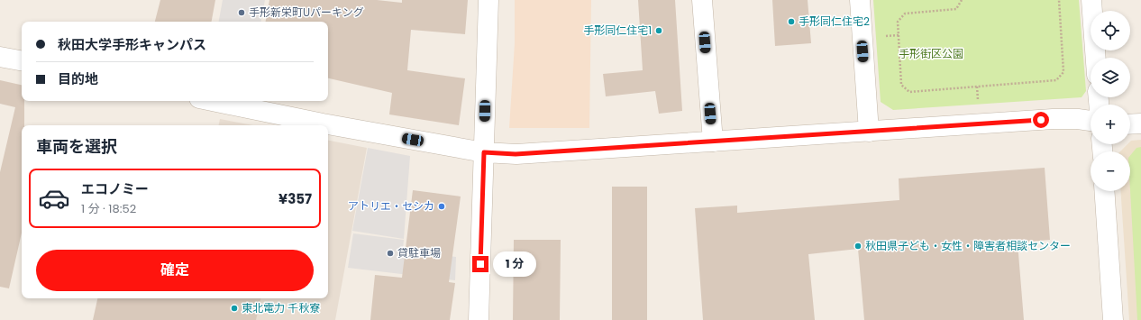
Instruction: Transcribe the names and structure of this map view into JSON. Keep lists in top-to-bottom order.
{
  "parks": ["手形街区公園"],
  "places": [
    "手形新栄町Uパーキング",
    "手形同仁住宅2",
    "手形同仁住宅1",
    "アトリエ・セシカ",
    "秋田県子ども・女性・障害者相談センター",
    "貸駐車場",
    "東北電力 千秋寮"
  ],
  "page": {
    "map_buttons": ["+", "−"],
    "banner": ["秋田大学手形キャンパス", "目的地"],
    "heading": "車両を選択",
    "list": [
      {
        "name": "エコノミー",
        "note": "1 分 · 18:52",
        "value": "¥357"
      }
    ],
    "buttons": "確定",
    "bubble": "1 分"
  }
}
